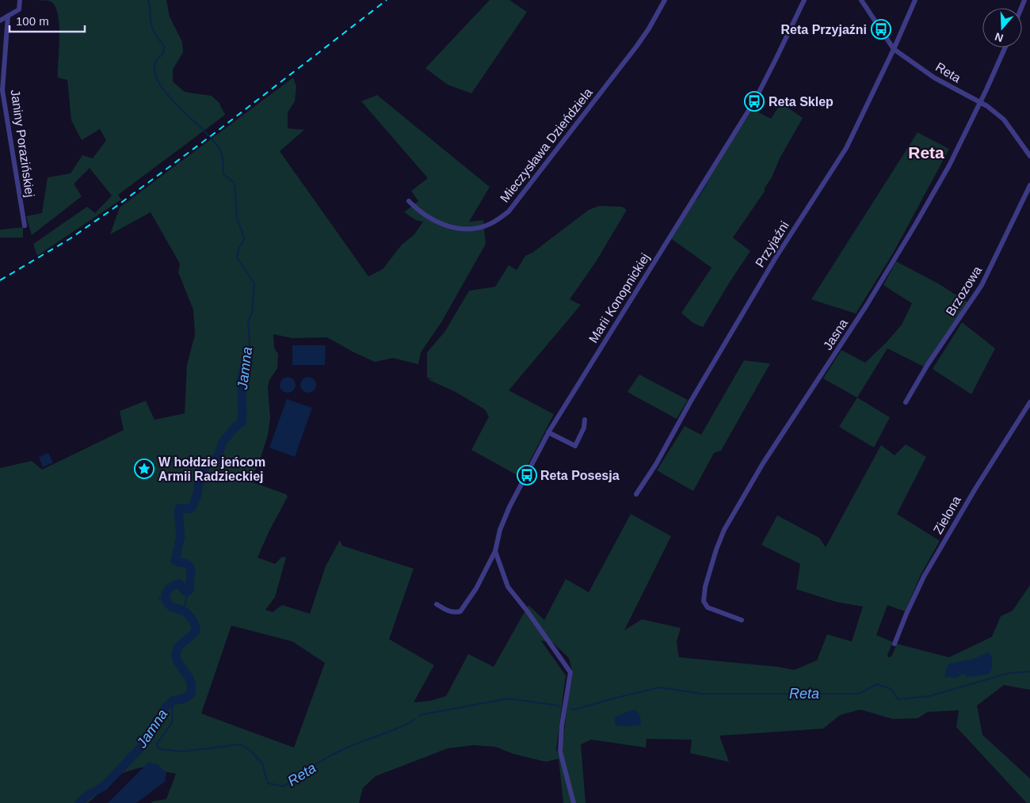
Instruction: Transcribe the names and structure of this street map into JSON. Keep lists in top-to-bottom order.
{
  "streets": {
    "street": [
      "Reta",
      "Janiny Porazińskiej",
      "Mieczysława Dzieńdziela",
      "Przyjaźni",
      "Brzozowa",
      "Marii Konopnickiej",
      "Jasna",
      "Zielona"
    ]
  },
  "crossings": [
    ["Reta", "Przyjaźni"],
    ["Reta", "Jasna"]
  ],
  "districts": ["Reta"],
  "water": ["Jamna", "Reta"],
  "places": {
    "bus stop": ["Reta Przyjaźni", "Reta Sklep", "Reta Posesja"],
    "place": ["W hołdzie jeńcom Armii Radzieckiej"]
  },
  "scale_bar": "100 m",
  "north": "bottom"
}
